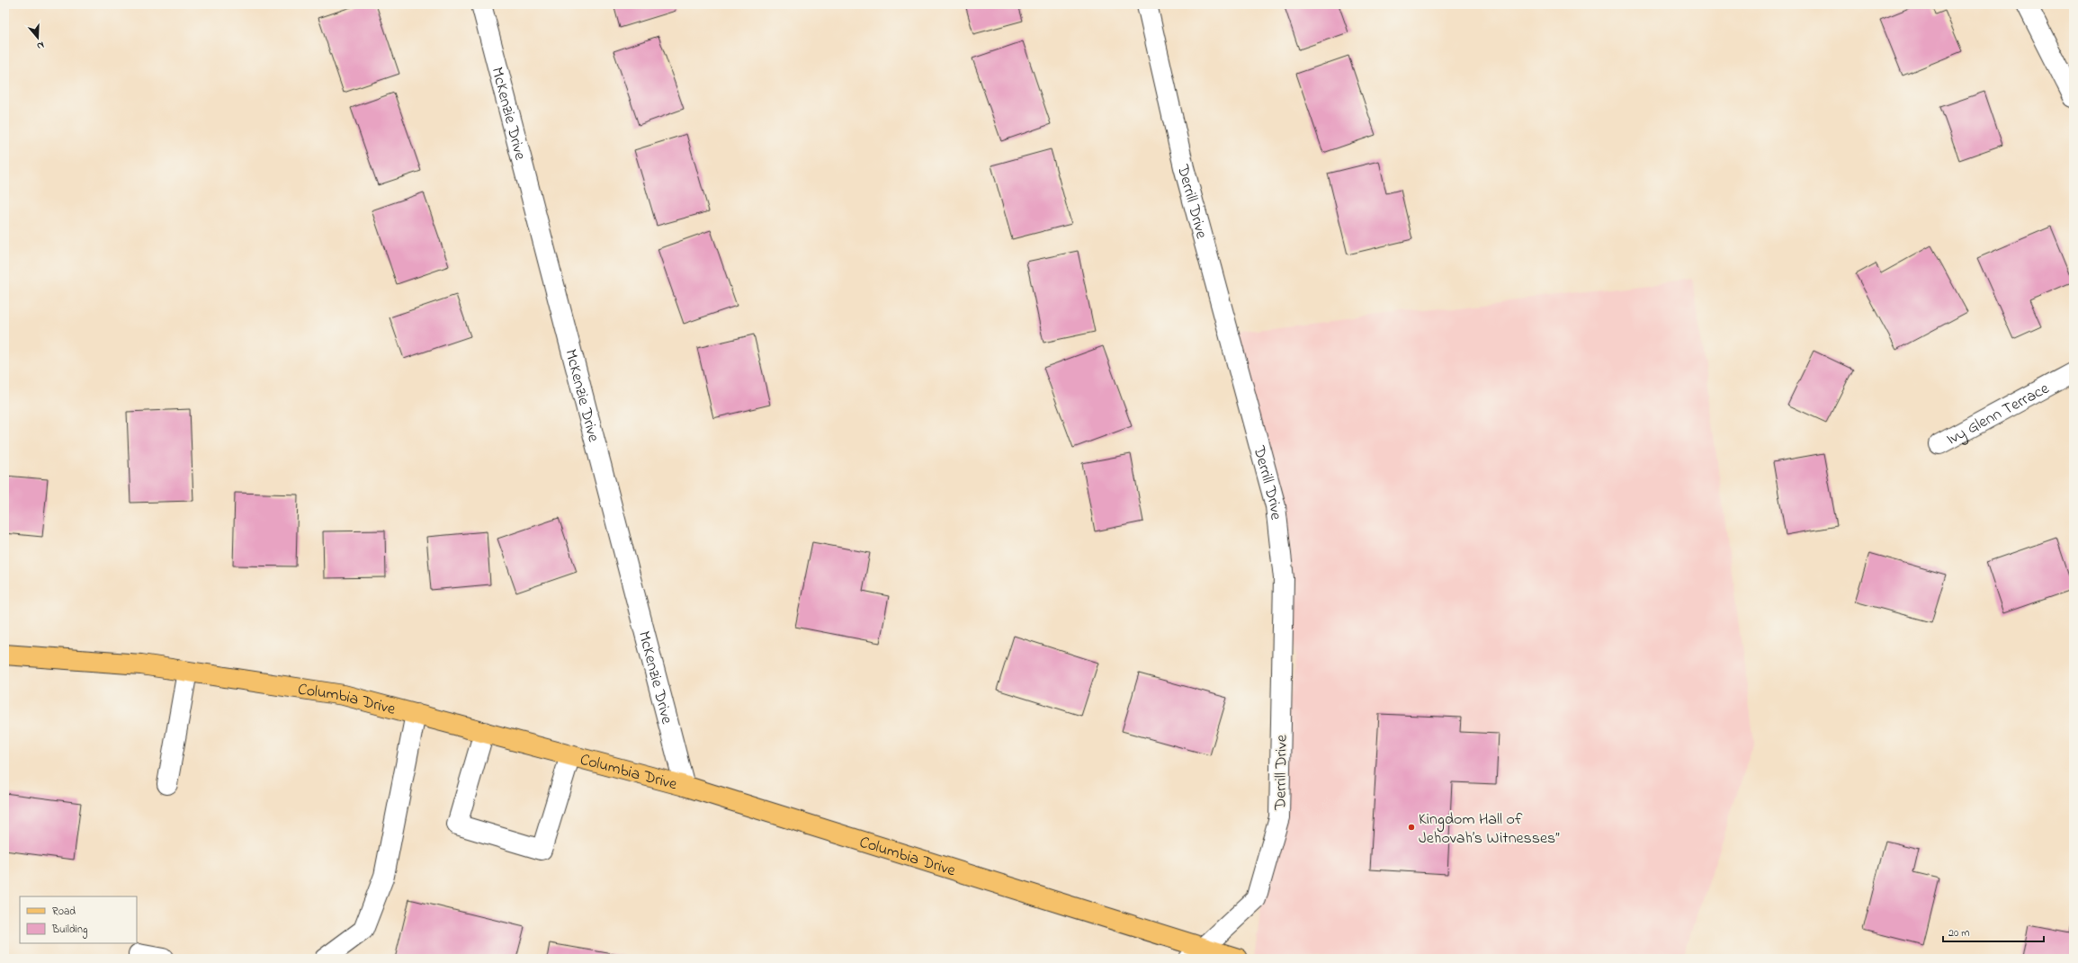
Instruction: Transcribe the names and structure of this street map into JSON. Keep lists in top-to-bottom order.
{
  "streets": {
    "main road": ["Columbia Drive"],
    "street": ["McKenzie Drive", "Derrill Drive", "Ivy Glenn Terrace"]
  },
  "crossings": [
    ["McKenzie Drive", "Columbia Drive"],
    ["Derrill Drive", "Columbia Drive"]
  ],
  "places": ["Kingdom Hall of Jehovah’s Witnesses”"],
  "legend": ["Road", "Building"],
  "scale_bar": "20 m",
  "north": "bottom"
}
